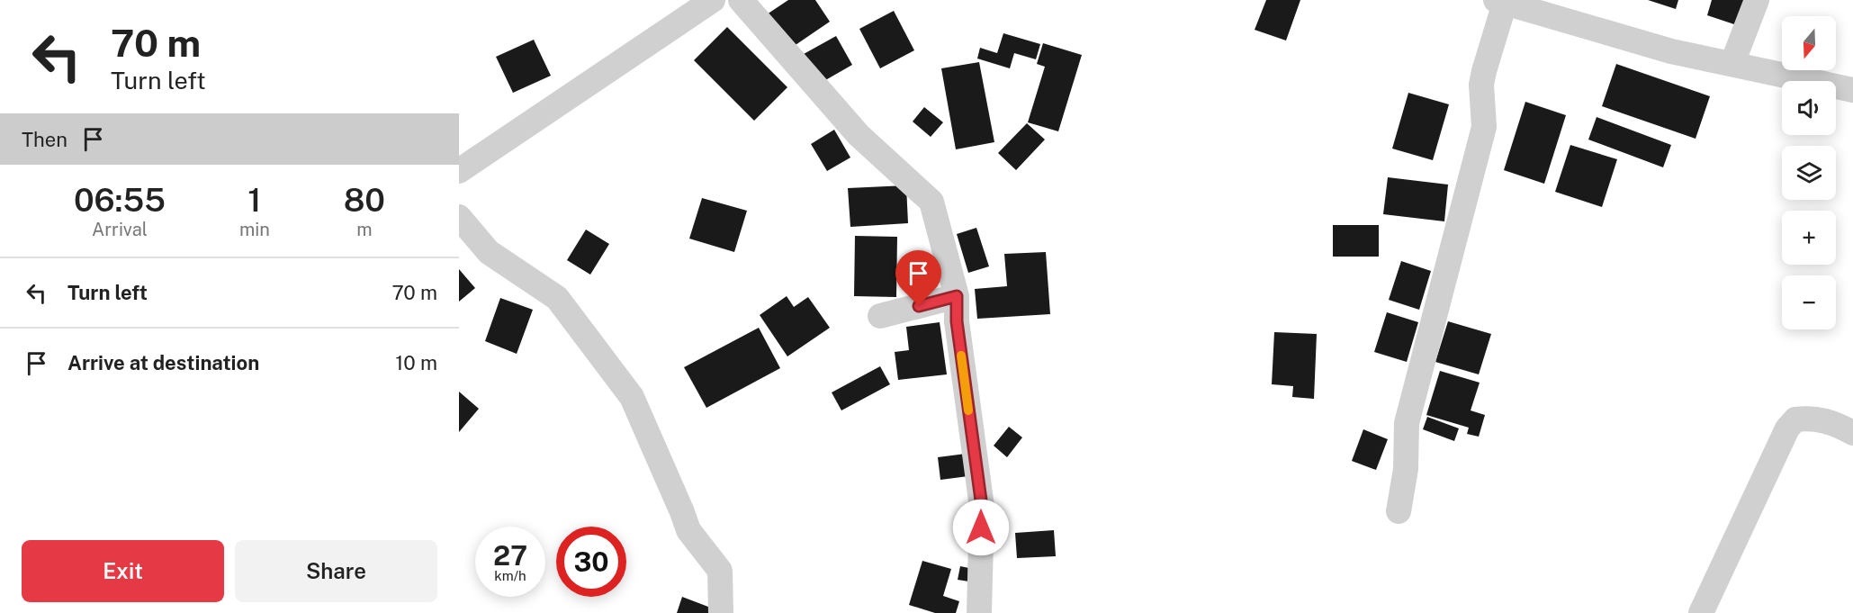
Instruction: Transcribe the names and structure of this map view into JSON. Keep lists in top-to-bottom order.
{
  "north": "bottom",
  "page": {
    "turn": ["70 m", "Turn left"],
    "map_buttons": ["+", "−"],
    "then": "Then",
    "eta": [
      "06:55",
      "Arrival",
      "1",
      "min",
      "80",
      "m"
    ],
    "list": [
      {
        "name": "Turn left",
        "value": "70 m"
      },
      {
        "name": "Arrive at destination",
        "value": "10 m"
      }
    ],
    "speed": "27 km/h",
    "limit": "30",
    "buttons": ["Exit", "Share"]
  }
}
